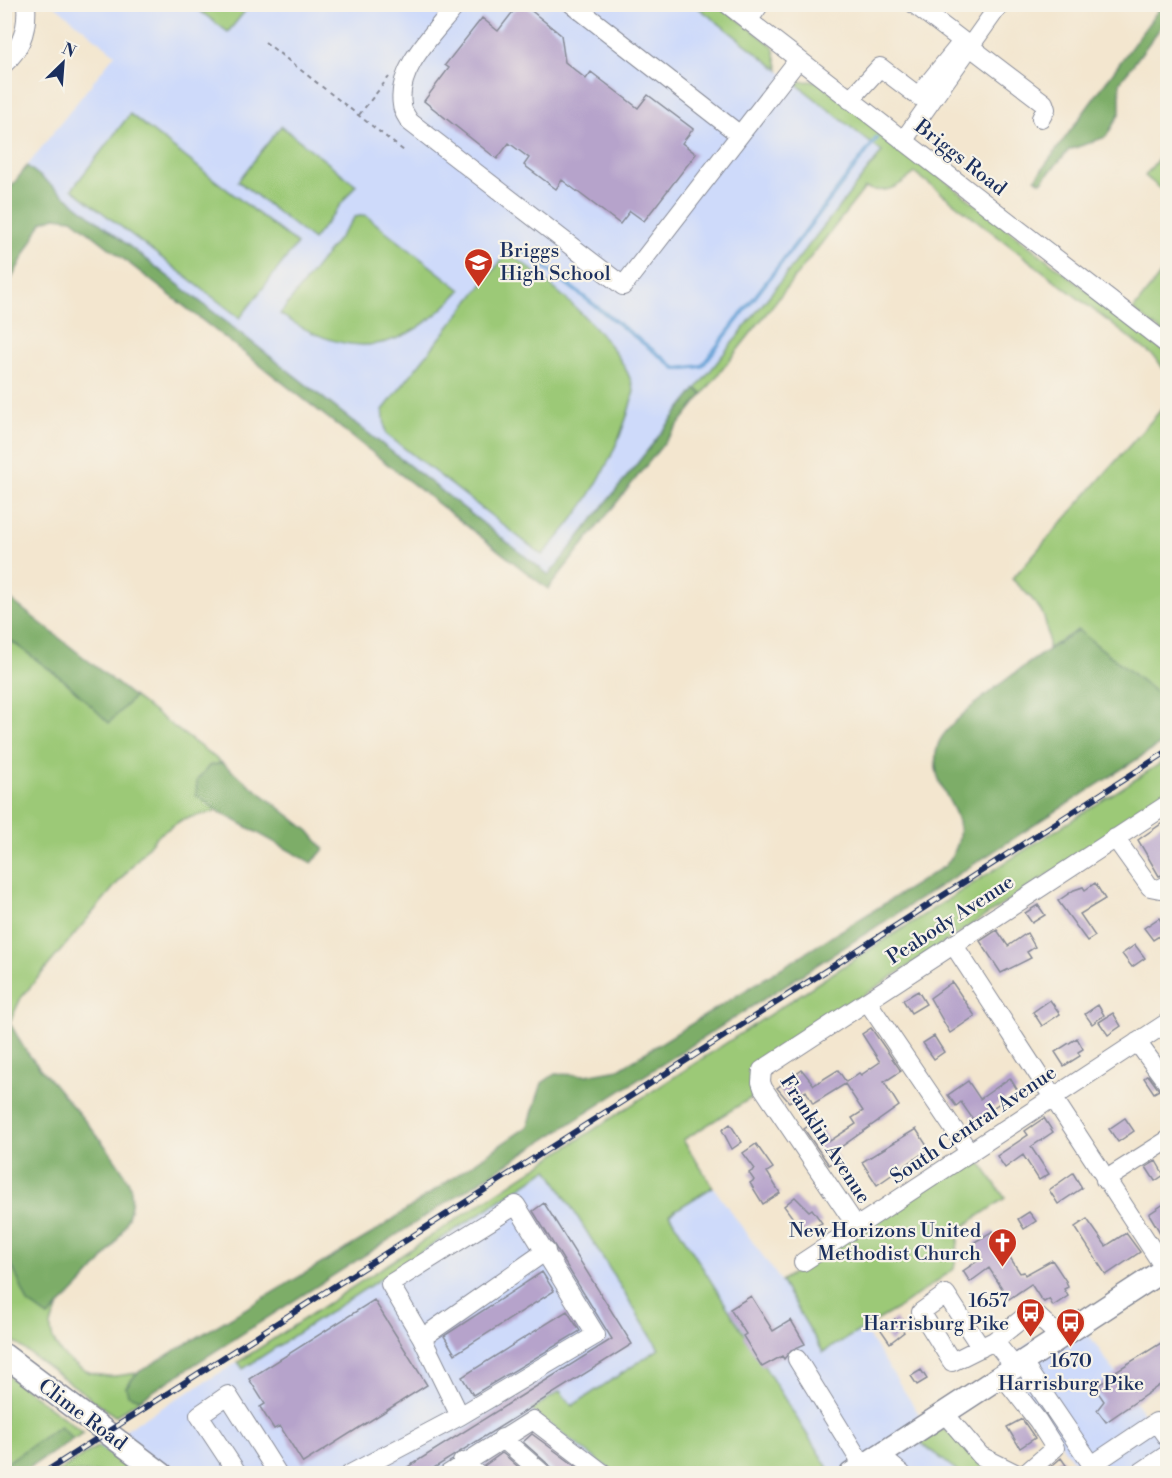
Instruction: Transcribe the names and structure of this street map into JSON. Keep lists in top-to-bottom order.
{
  "streets": {
    "main road": ["Clime Road"],
    "street": [
      "Briggs Road",
      "Peabody Avenue",
      "South Central Avenue",
      "Franklin Avenue"
    ]
  },
  "crossings": [
    ["Peabody Avenue", "Franklin Avenue"],
    ["South Central Avenue", "Franklin Avenue"]
  ],
  "places": {
    "school or university": ["Briggs High School"],
    "church": ["New Horizons United Methodist Church"],
    "bus stop": ["1657 Harrisburg Pike", "1670 Harrisburg Pike"]
  },
  "north": "top right"
}
